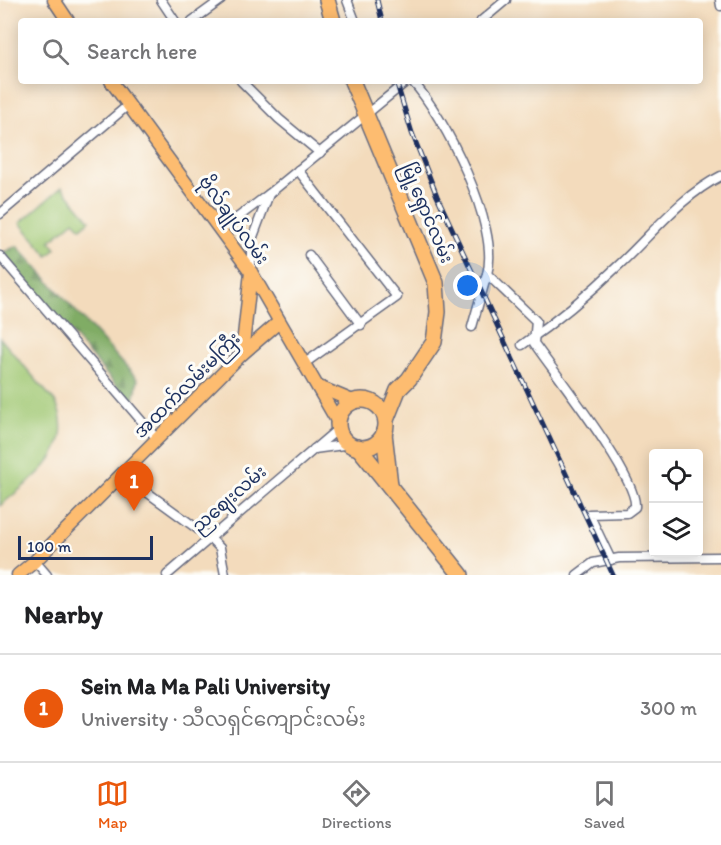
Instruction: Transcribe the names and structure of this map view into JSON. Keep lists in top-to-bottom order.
{
  "streets": {
    "highway": ["မြို့ရှောင်လမ်း"],
    "main road": ["ဗိုလ်ချုပ်လမ်း", "အထက်လမ်းမကြီး"],
    "street": ["ညဈေးလမ်း"]
  },
  "crossings": [
    ["မြို့ရှောင်လမ်း", "ဗိုလ်ချုပ်လမ်း"],
    ["မြို့ရှောင်လမ်း", "ညဈေးလမ်း"],
    ["ဗိုလ်ချုပ်လမ်း", "အထက်လမ်းမကြီး"],
    ["ဗိုလ်ချုပ်လမ်း", "ညဈေးလမ်း"]
  ],
  "scale_bar": "100 m",
  "page": {
    "search": "Search here",
    "pins": "1",
    "scale": "100 m",
    "heading": "Nearby",
    "list": [
      {
        "mark": "1",
        "name": "Sein Ma Ma Pali University",
        "note": "University · သီလရှင်ကျောင်းလမ်း",
        "value": "300 m"
      }
    ],
    "nav": ["Map", "Directions", "Saved"]
  }
}
